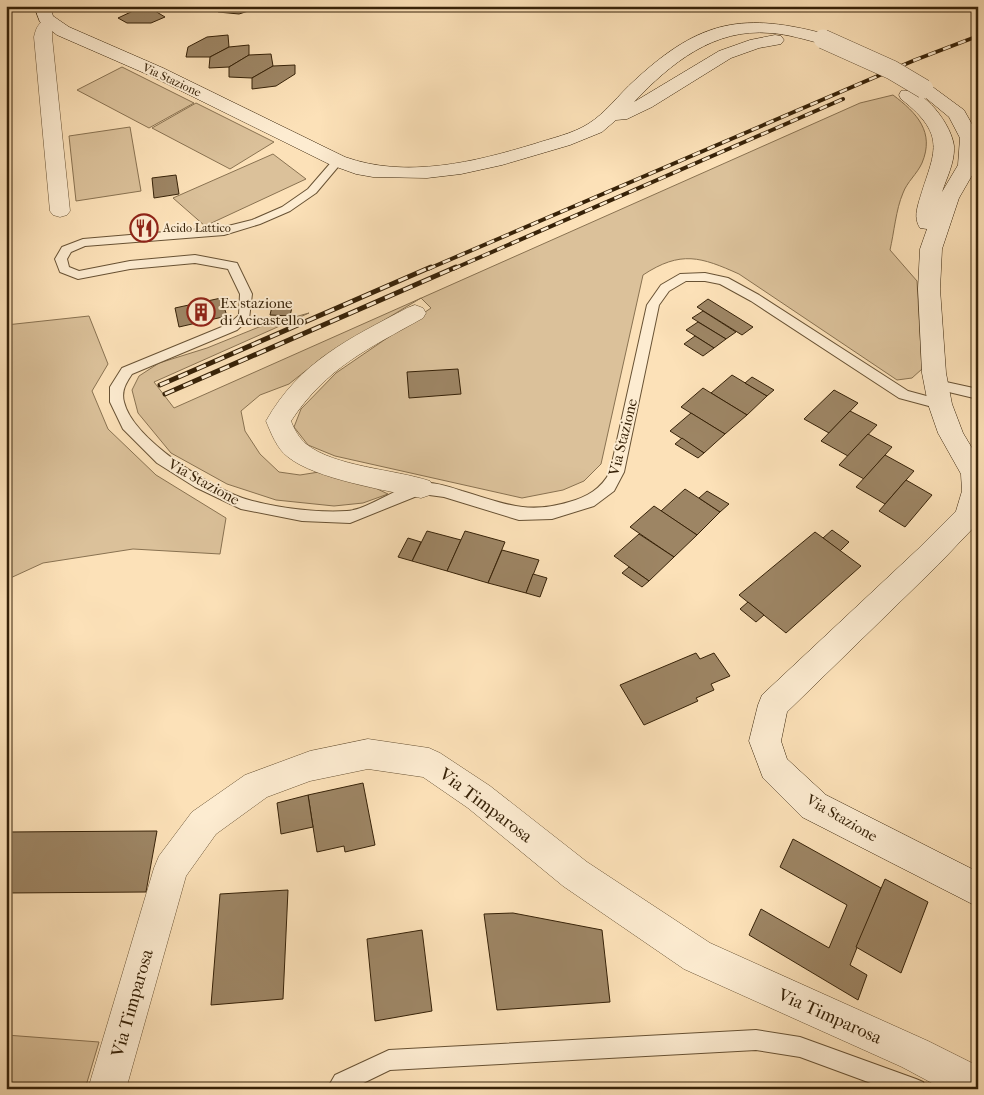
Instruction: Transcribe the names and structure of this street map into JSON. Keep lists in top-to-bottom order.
{
  "streets": {
    "main road": ["Via Stazione", "Via Timparosa"]
  },
  "places": {
    "restaurant": ["Acido Lattico"],
    "building": ["Ex stazione di Acicastello"]
  }
}
